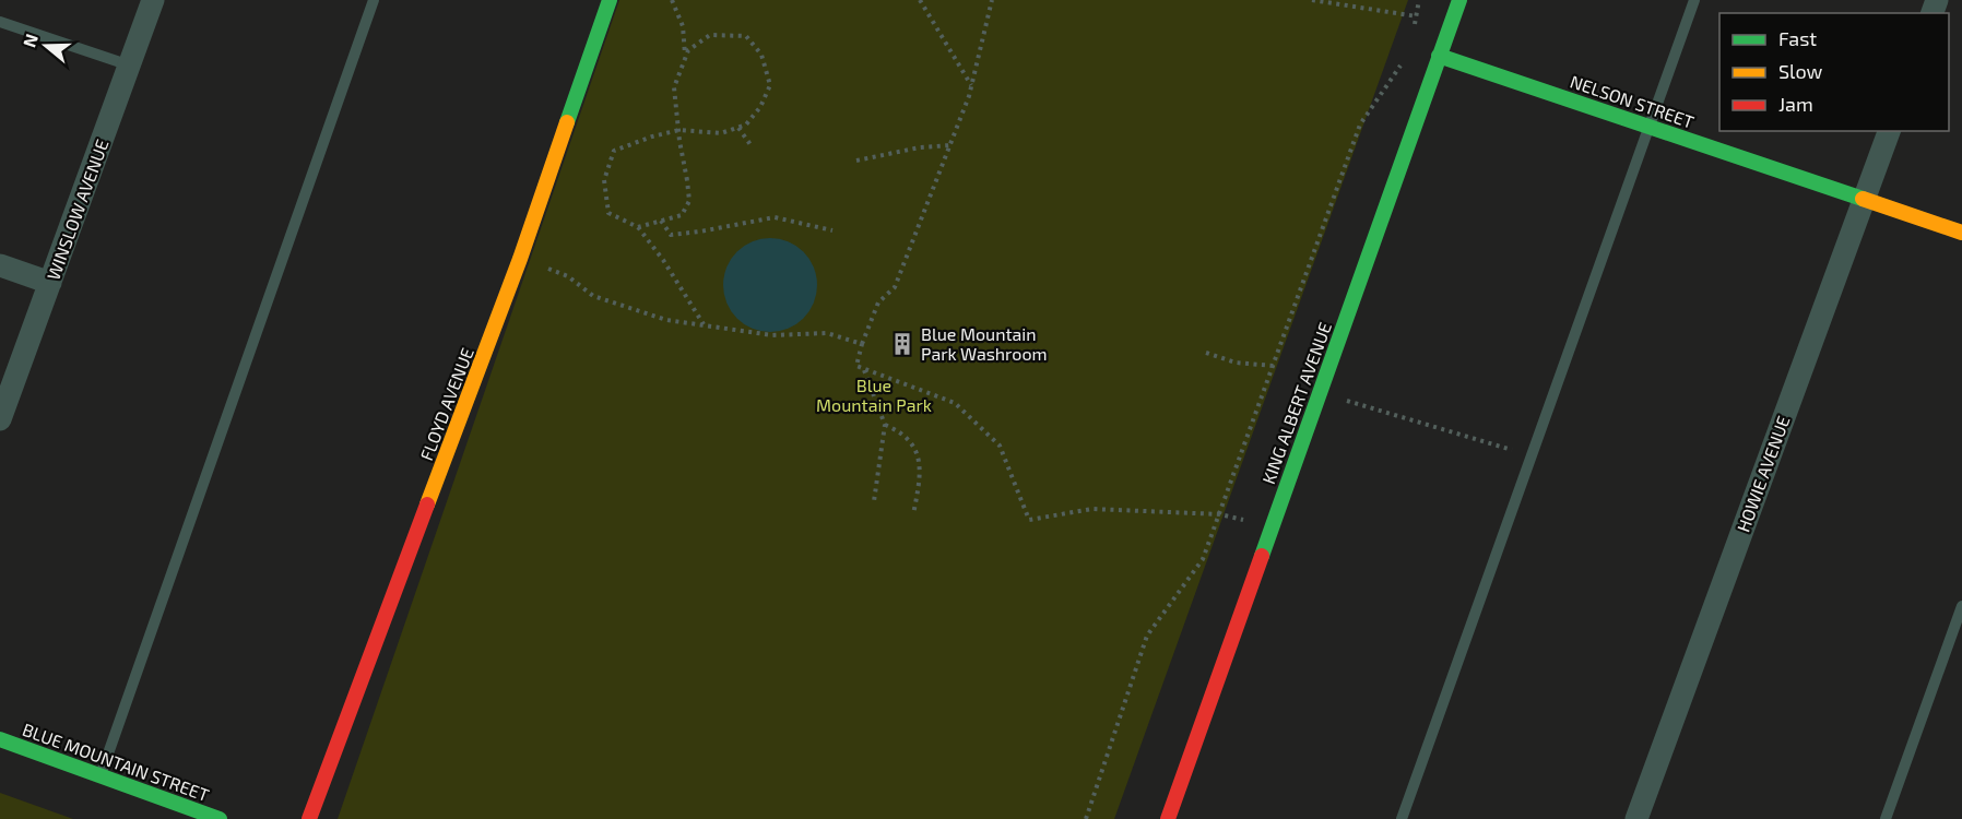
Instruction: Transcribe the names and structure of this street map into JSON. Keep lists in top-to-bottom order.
{
  "streets": {
    "street": [
      "NELSON STREET",
      "WINSLOW AVENUE",
      "KING ALBERT AVENUE",
      "FLOYD AVENUE",
      "HOWIE AVENUE",
      "BLUE MOUNTAIN STREET"
    ]
  },
  "crossings": [
    ["NELSON STREET", "KING ALBERT AVENUE"],
    ["NELSON STREET", "HOWIE AVENUE"]
  ],
  "parks": ["Blue Mountain Park"],
  "places": {
    "building": ["Blue Mountain Park Washroom"]
  },
  "legend": ["Fast", "Slow", "Jam"],
  "north": "left"
}
